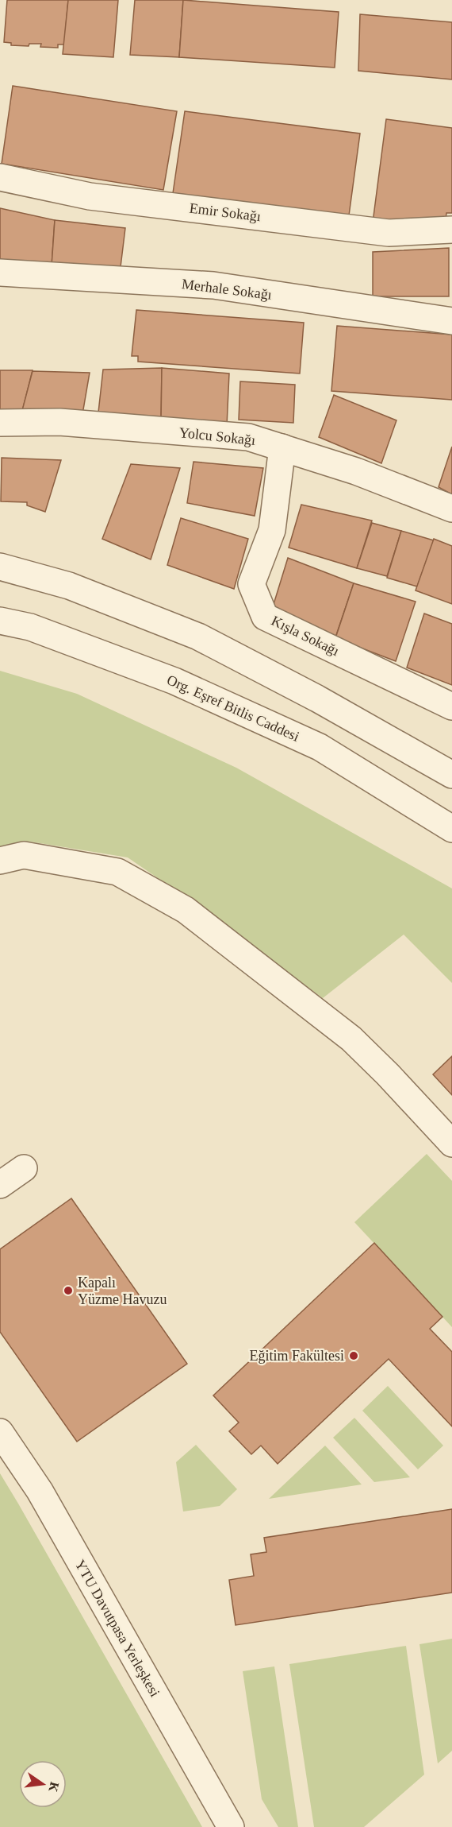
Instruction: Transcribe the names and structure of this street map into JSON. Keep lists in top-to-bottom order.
{
  "streets": {
    "street": [
      "Emir Sokağı",
      "Merhale Sokağı",
      "Yolcu Sokağı",
      "Kışla Sokağı",
      "Org. Eşref Bitlis Caddesi",
      "YTU Davutpasa Yerleşkesi"
    ]
  },
  "crossings": [
    ["Yolcu Sokağı", "Kışla Sokağı"]
  ],
  "places": ["Kapalı Yüzme Havuzu", "Eğitim Fakültesi"],
  "north": "right"
}
